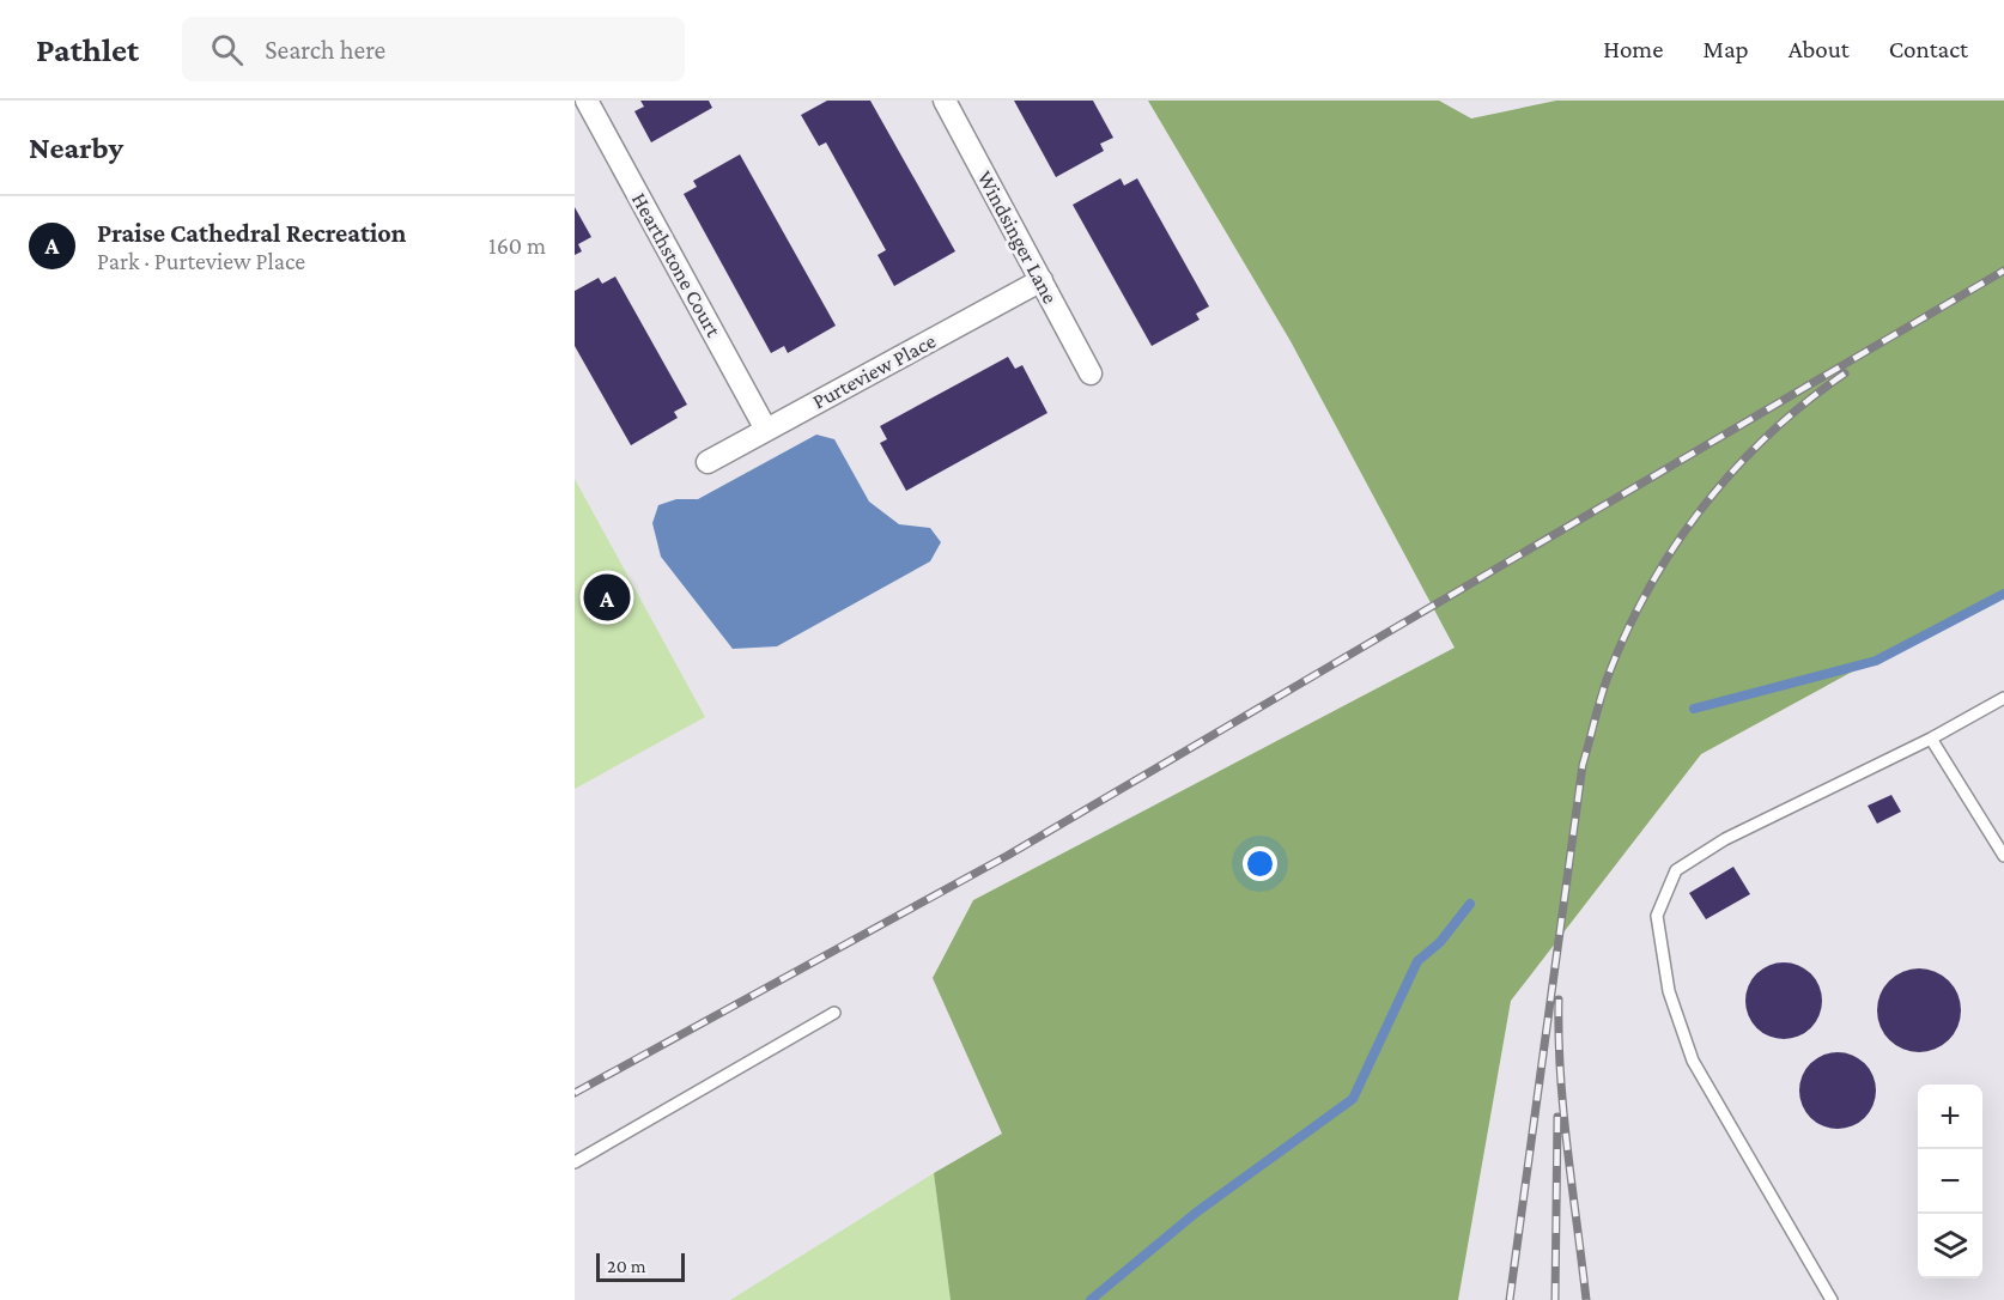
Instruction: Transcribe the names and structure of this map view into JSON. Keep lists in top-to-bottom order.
{
  "streets": {
    "street": ["Windsinger Lane", "Hearthstone Court", "Purteview Place"]
  },
  "crossings": [
    ["Windsinger Lane", "Purteview Place"],
    ["Hearthstone Court", "Purteview Place"]
  ],
  "scale_bar": "20 m",
  "page": {
    "header": "Pathlet",
    "search": "Search here",
    "nav": [
      "Home",
      "Map",
      "About",
      "Contact"
    ],
    "heading": "Nearby",
    "list": [
      {
        "mark": "A",
        "name": "Praise Cathedral Recreation",
        "note": "Park · Purteview Place",
        "value": "160 m"
      }
    ],
    "pins": "A",
    "map_buttons": ["+", "−"],
    "scale": "20 m"
  }
}
